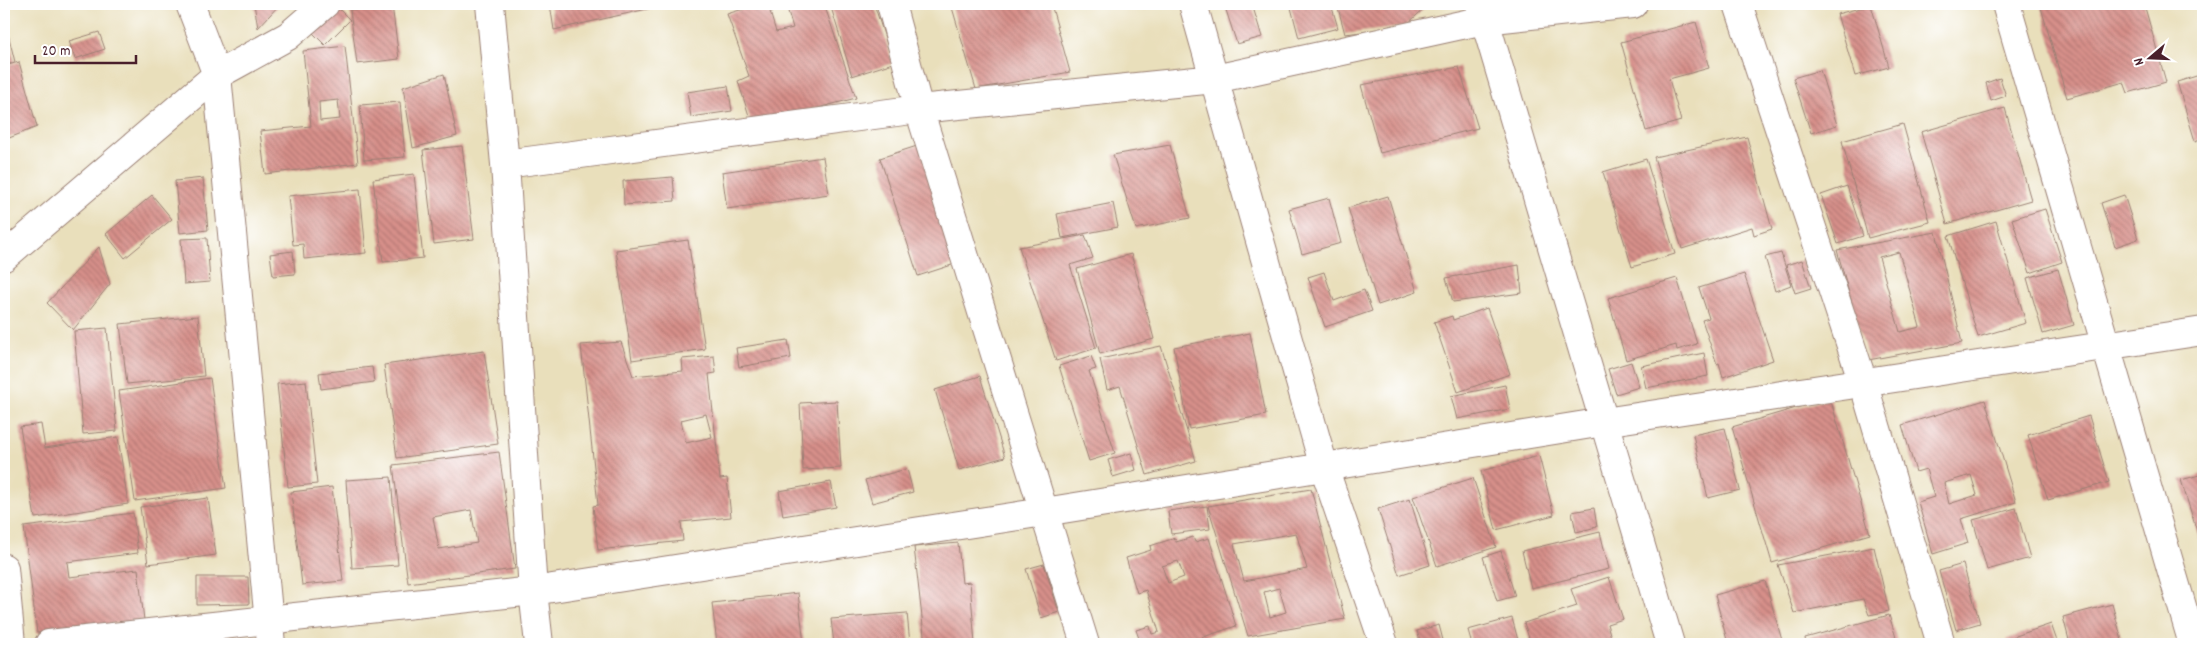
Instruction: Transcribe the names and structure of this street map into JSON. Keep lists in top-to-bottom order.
{
  "scale_bar": "20 m",
  "north": "left"
}
